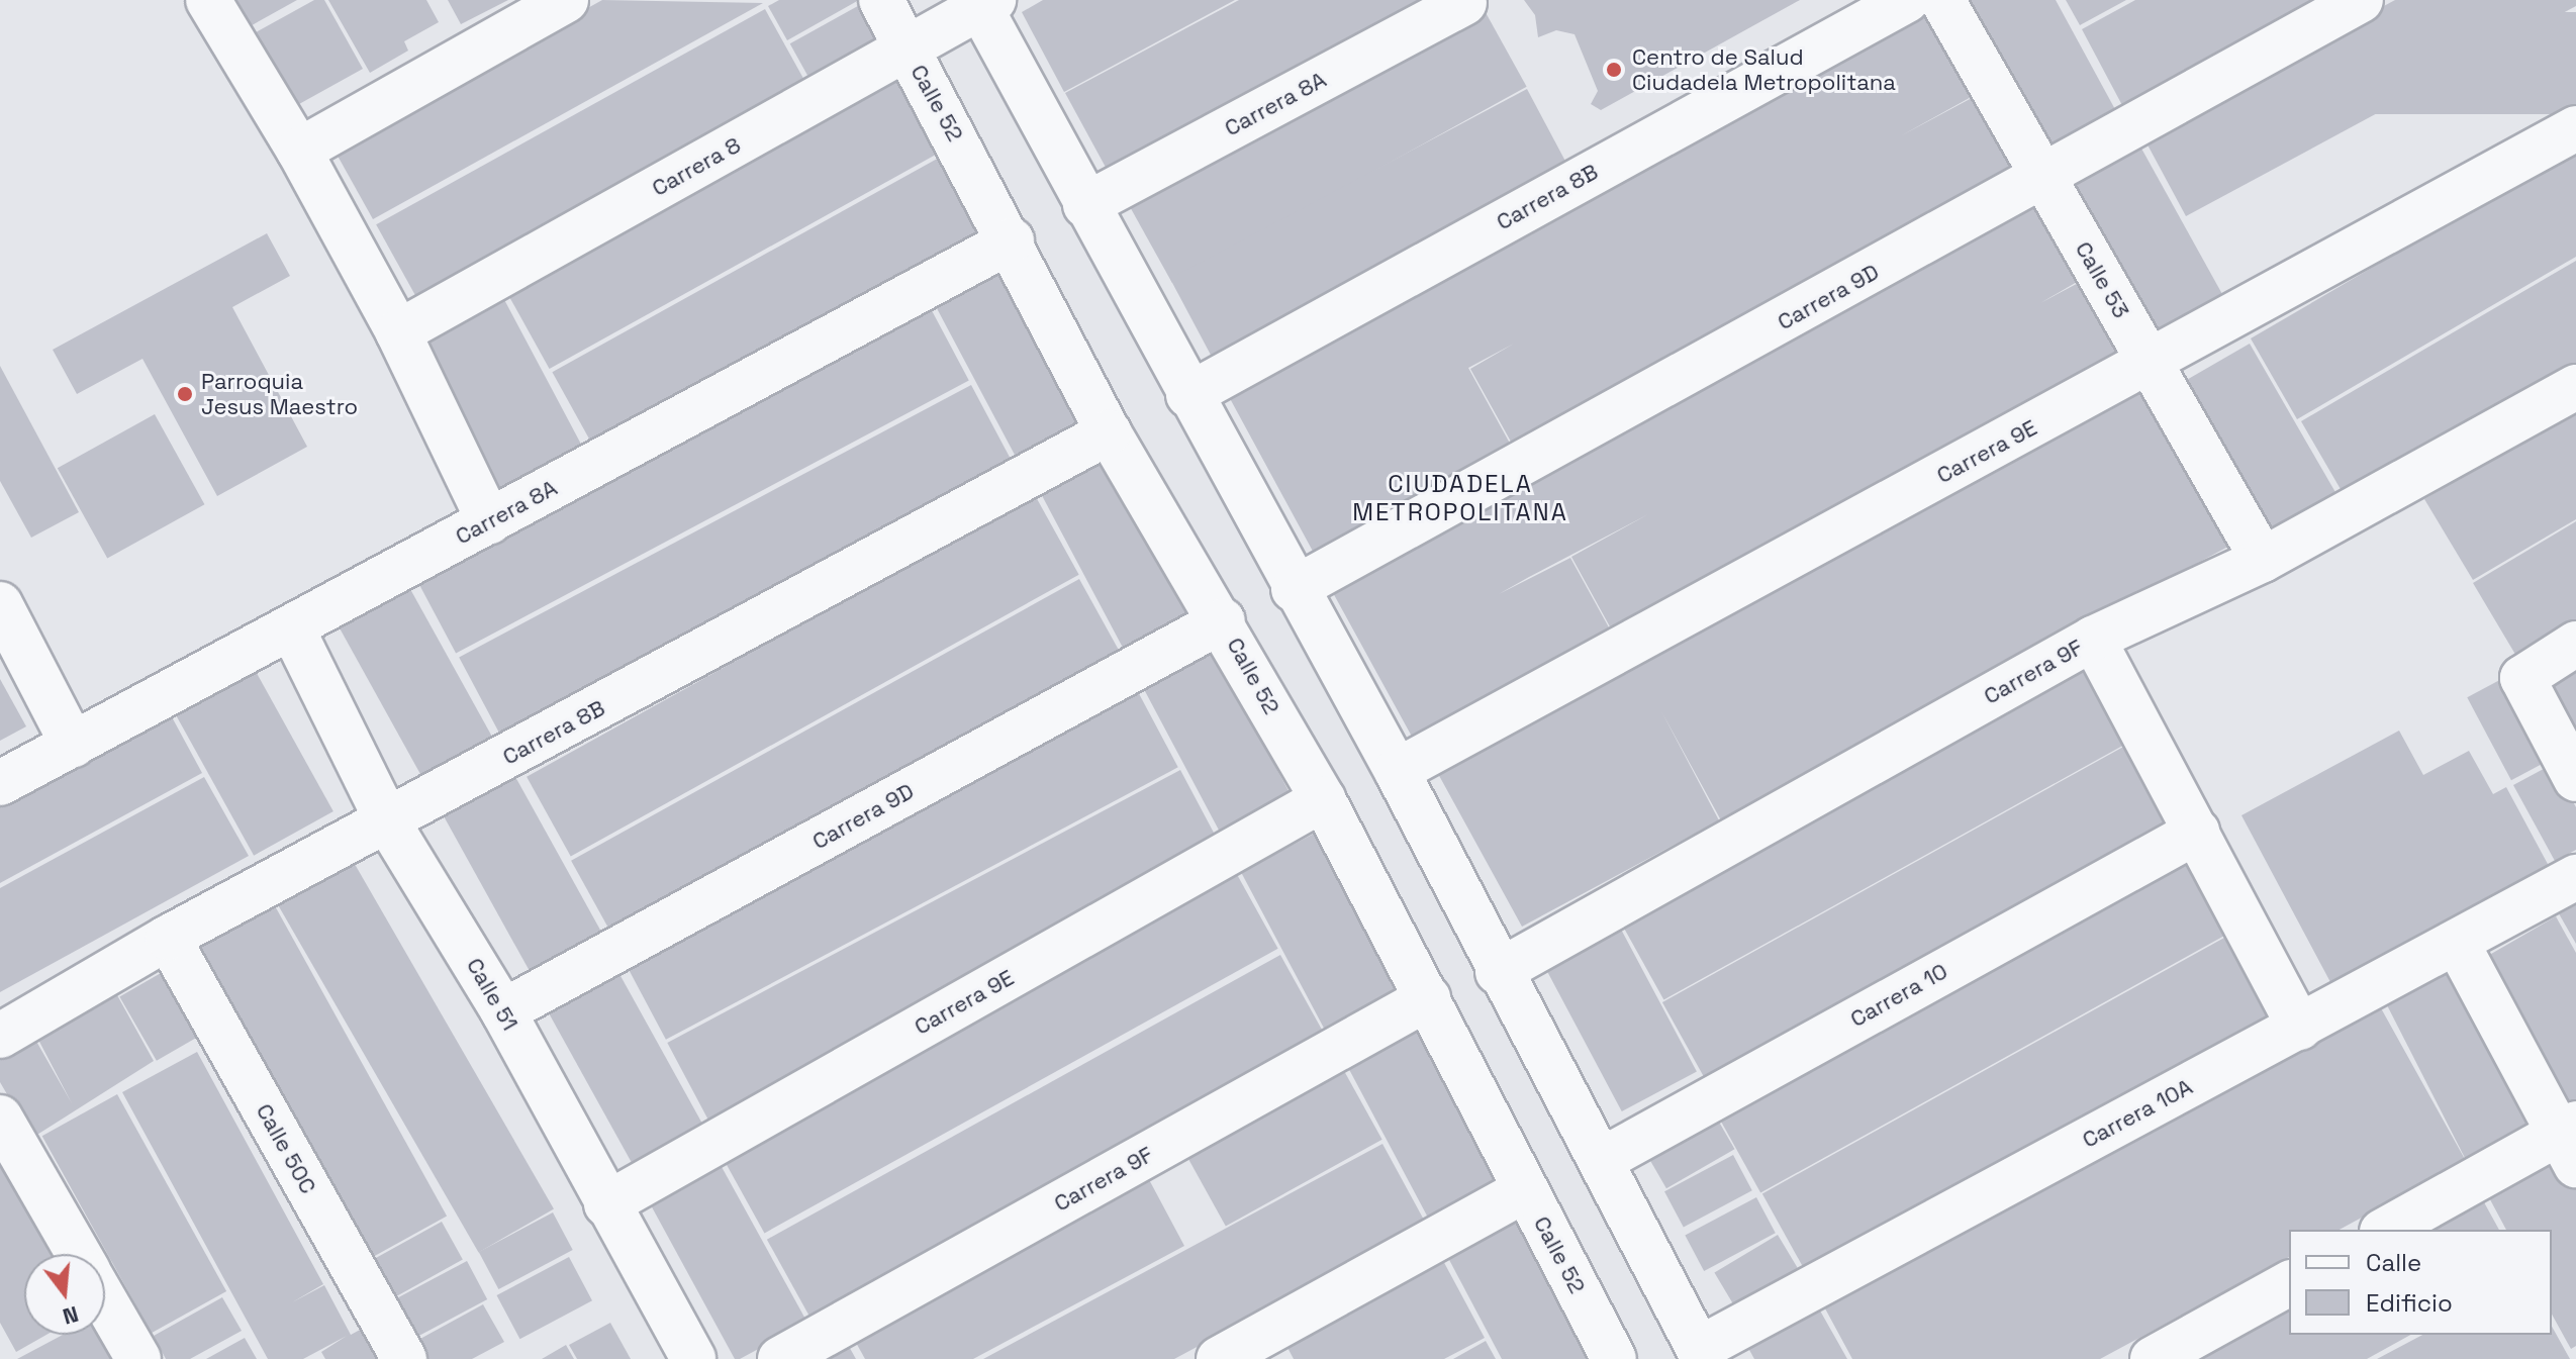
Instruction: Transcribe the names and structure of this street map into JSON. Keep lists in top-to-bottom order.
{
  "streets": {
    "street": [
      "Calle 52",
      "Carrera 8A",
      "Carrera 8",
      "Carrera 8B",
      "Calle 53",
      "Carrera 9D",
      "Carrera 9E",
      "Carrera 9F",
      "Calle 51",
      "Carrera 10",
      "Carrera 10A",
      "Calle 50C"
    ]
  },
  "crossings": [
    ["Calle 52", "Carrera 8A"],
    ["Calle 52", "Carrera 8"],
    ["Calle 52", "Carrera 8B"],
    ["Calle 52", "Carrera 9D"],
    ["Calle 52", "Carrera 9E"],
    ["Calle 52", "Carrera 9F"],
    ["Carrera 8A", "Calle 51"],
    ["Carrera 8B", "Calle 51"],
    ["Carrera 8B", "Calle 50C"],
    ["Calle 53", "Carrera 9D"],
    ["Calle 53", "Carrera 9E"],
    ["Calle 53", "Carrera 9F"],
    ["Carrera 9D", "Calle 51"],
    ["Carrera 9E", "Calle 51"]
  ],
  "districts": ["CIUDADELA METROPOLITANA"],
  "places": ["Centro de Salud Ciudadela Metropolitana", "Parroquia Jesus Maestro"],
  "legend": ["Calle", "Edificio"],
  "north": "bottom"
}
